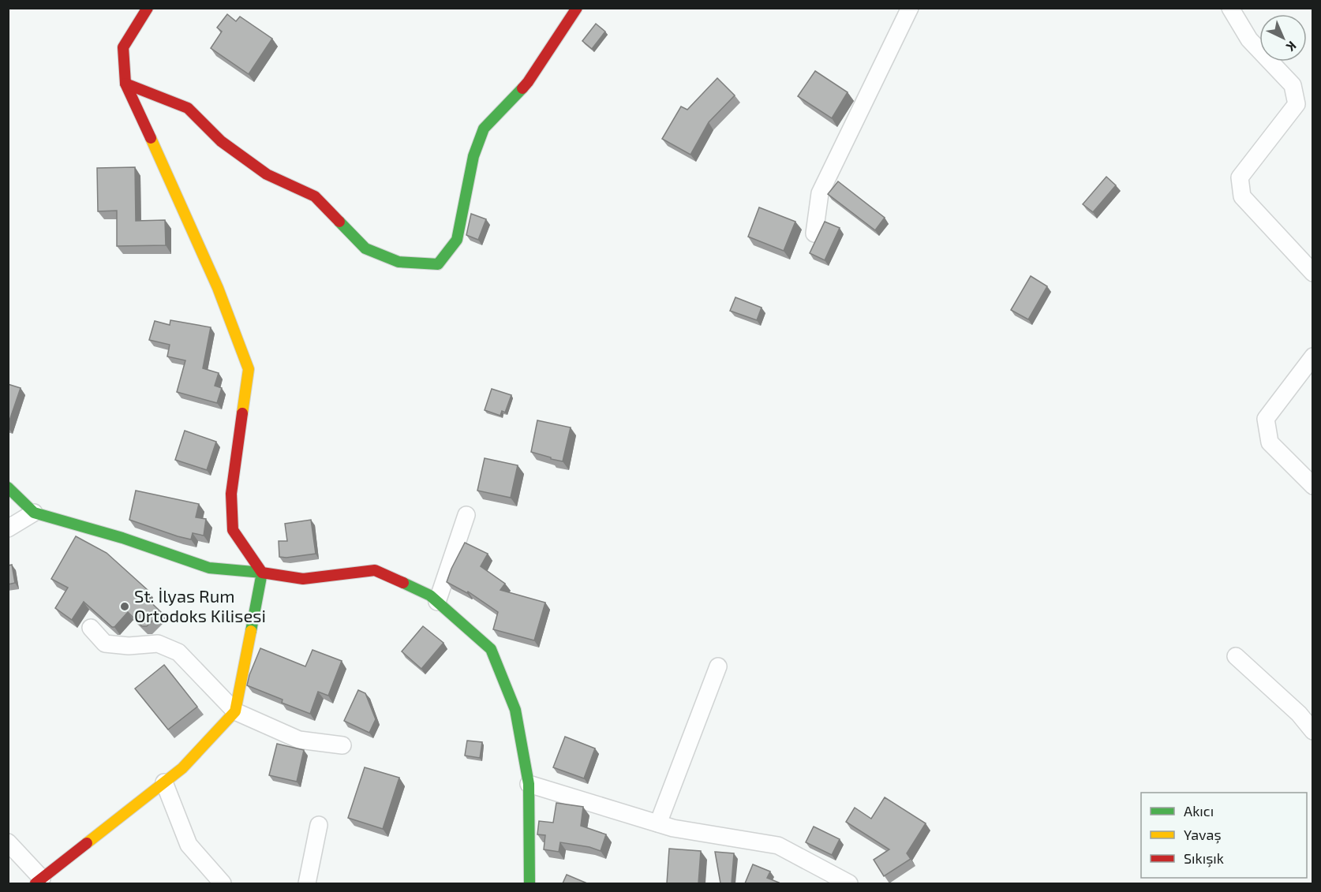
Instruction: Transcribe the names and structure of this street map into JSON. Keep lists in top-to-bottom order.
{
  "places": ["St. İlyas Rum Ortodoks Kilisesi"],
  "legend": ["Akıcı", "Yavaş", "Sıkışık"],
  "north": "bottom right"
}
